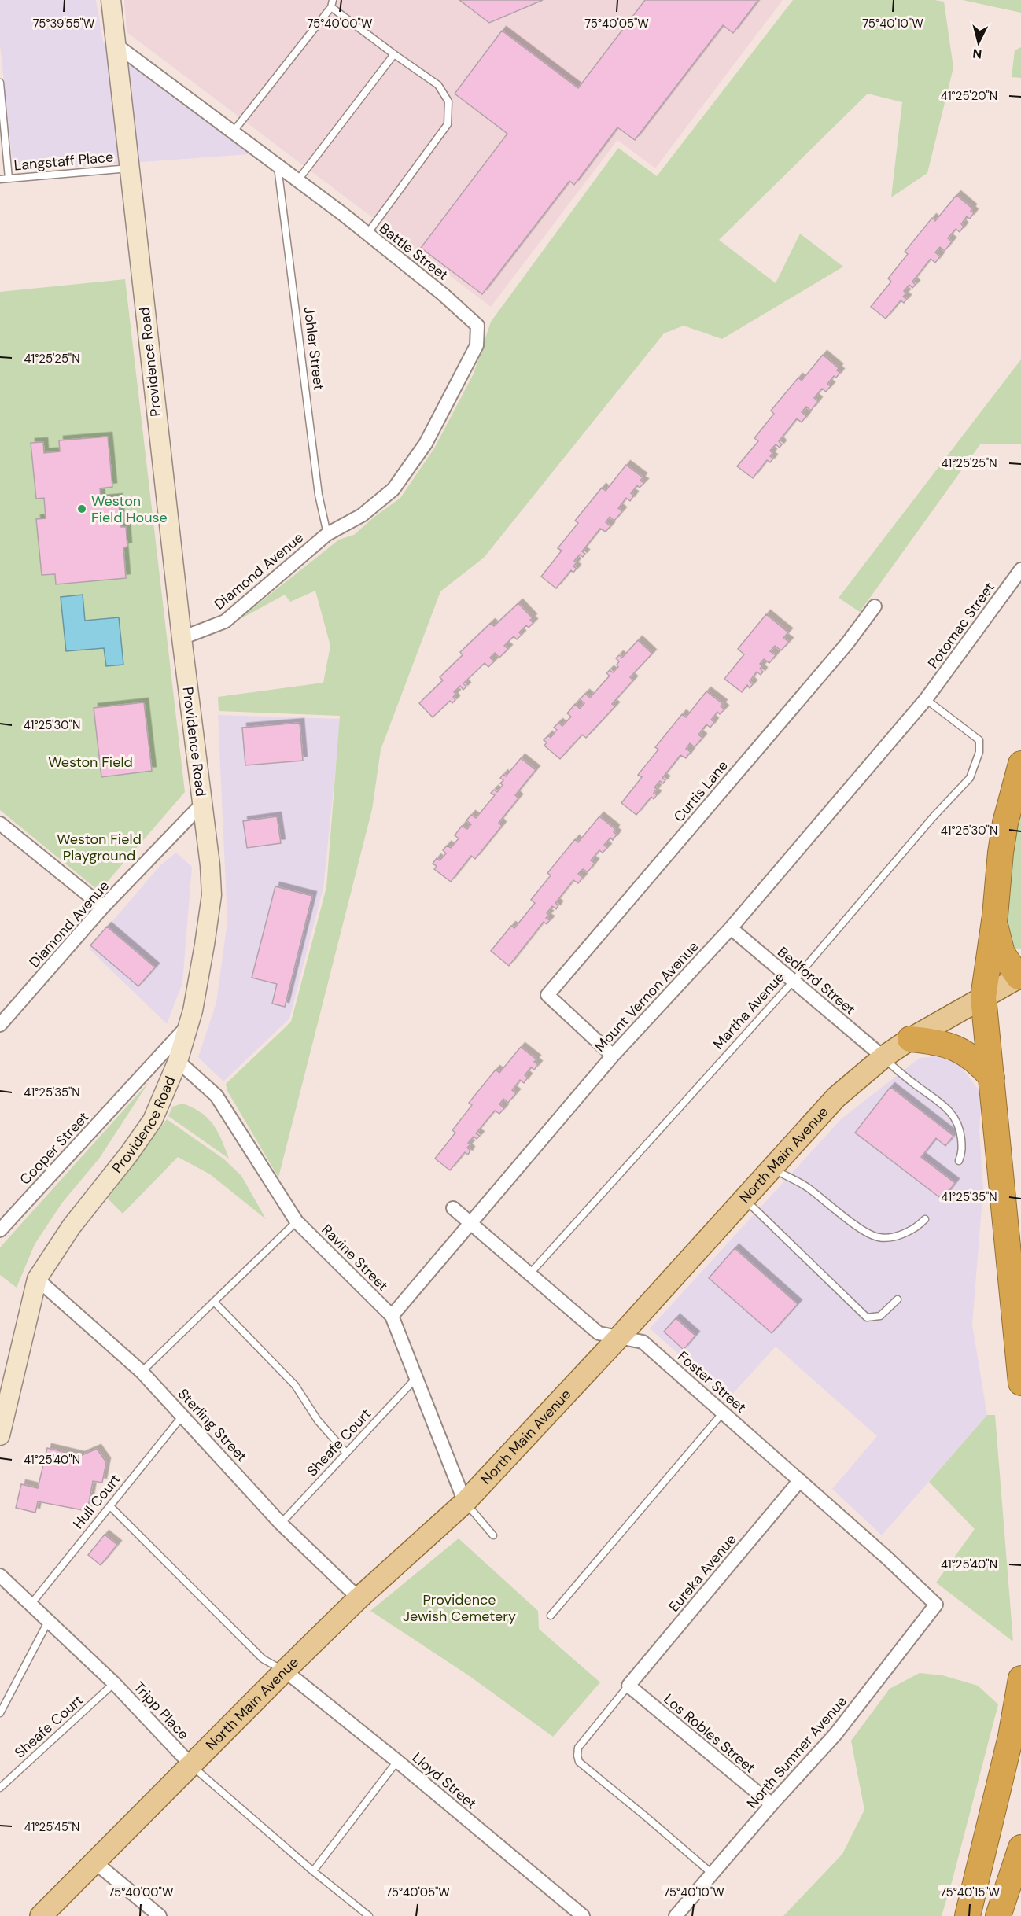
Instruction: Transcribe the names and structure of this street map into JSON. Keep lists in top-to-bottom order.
{
  "streets": {
    "main road": ["Providence Road", "North Main Avenue"],
    "street": [
      "Battle Street",
      "Diamond Avenue",
      "Potomac Street",
      "Curtis Lane",
      "Bedford Street",
      "Mount Vernon Avenue",
      "Cooper Street",
      "Ravine Street",
      "Foster Street",
      "Sterling Street",
      "Eureka Avenue",
      "Tripp Place",
      "Los Robles Street",
      "North Sumner Avenue",
      "Lloyd Street"
    ],
    "lane": [
      "Langstaff Place",
      "Johler Street",
      "Martha Avenue",
      "Sheafe Court",
      "Hull Court"
    ]
  },
  "crossings": [
    ["Langstaff Place", "Providence Road"],
    ["Battle Street", "Johler Street"],
    ["Battle Street", "Providence Road"],
    ["Battle Street", "Diamond Avenue"],
    ["Johler Street", "Diamond Avenue"],
    ["Providence Road", "Diamond Avenue"],
    ["Providence Road", "Cooper Street"],
    ["Providence Road", "Ravine Street"],
    ["Providence Road", "Sterling Street"],
    ["Potomac Street", "Mount Vernon Avenue"],
    ["Potomac Street", "Martha Avenue"],
    ["Curtis Lane", "Mount Vernon Avenue"],
    ["Bedford Street", "Mount Vernon Avenue"],
    ["Bedford Street", "Martha Avenue"],
    ["Bedford Street", "North Main Avenue"],
    ["Mount Vernon Avenue", "Martha Avenue"],
    ["Mount Vernon Avenue", "Ravine Street"],
    ["Mount Vernon Avenue", "Foster Street"],
    ["Martha Avenue", "Foster Street"],
    ["North Main Avenue", "Ravine Street"],
    ["North Main Avenue", "Foster Street"],
    ["North Main Avenue", "Sterling Street"],
    ["North Main Avenue", "Tripp Place"],
    ["North Main Avenue", "Lloyd Street"],
    ["Ravine Street", "Sheafe Court"],
    ["Foster Street", "Eureka Avenue"],
    ["Foster Street", "North Sumner Avenue"],
    ["Sterling Street", "Sheafe Court"],
    ["Sterling Street", "Hull Court"],
    ["Sheafe Court", "Tripp Place"],
    ["Hull Court", "Tripp Place"],
    ["Eureka Avenue", "Los Robles Street"],
    ["Los Robles Street", "North Sumner Avenue"]
  ],
  "parks": ["Weston Field", "Weston Field Playground", "Providence Jewish Cemetery"],
  "places": ["Weston Field House"],
  "north": "bottom",
  "coordinates": [
    "75°39'55\"W",
    "75°40'00\"W",
    "75°40'05\"W",
    "75°40'10\"W",
    "41°25'20\"N",
    "41°25'25\"N",
    "41°25'30\"N",
    "41°25'35\"N",
    "41°25'40\"N",
    "41°25'45\"N",
    "75°40'15\"W"
  ]
}
